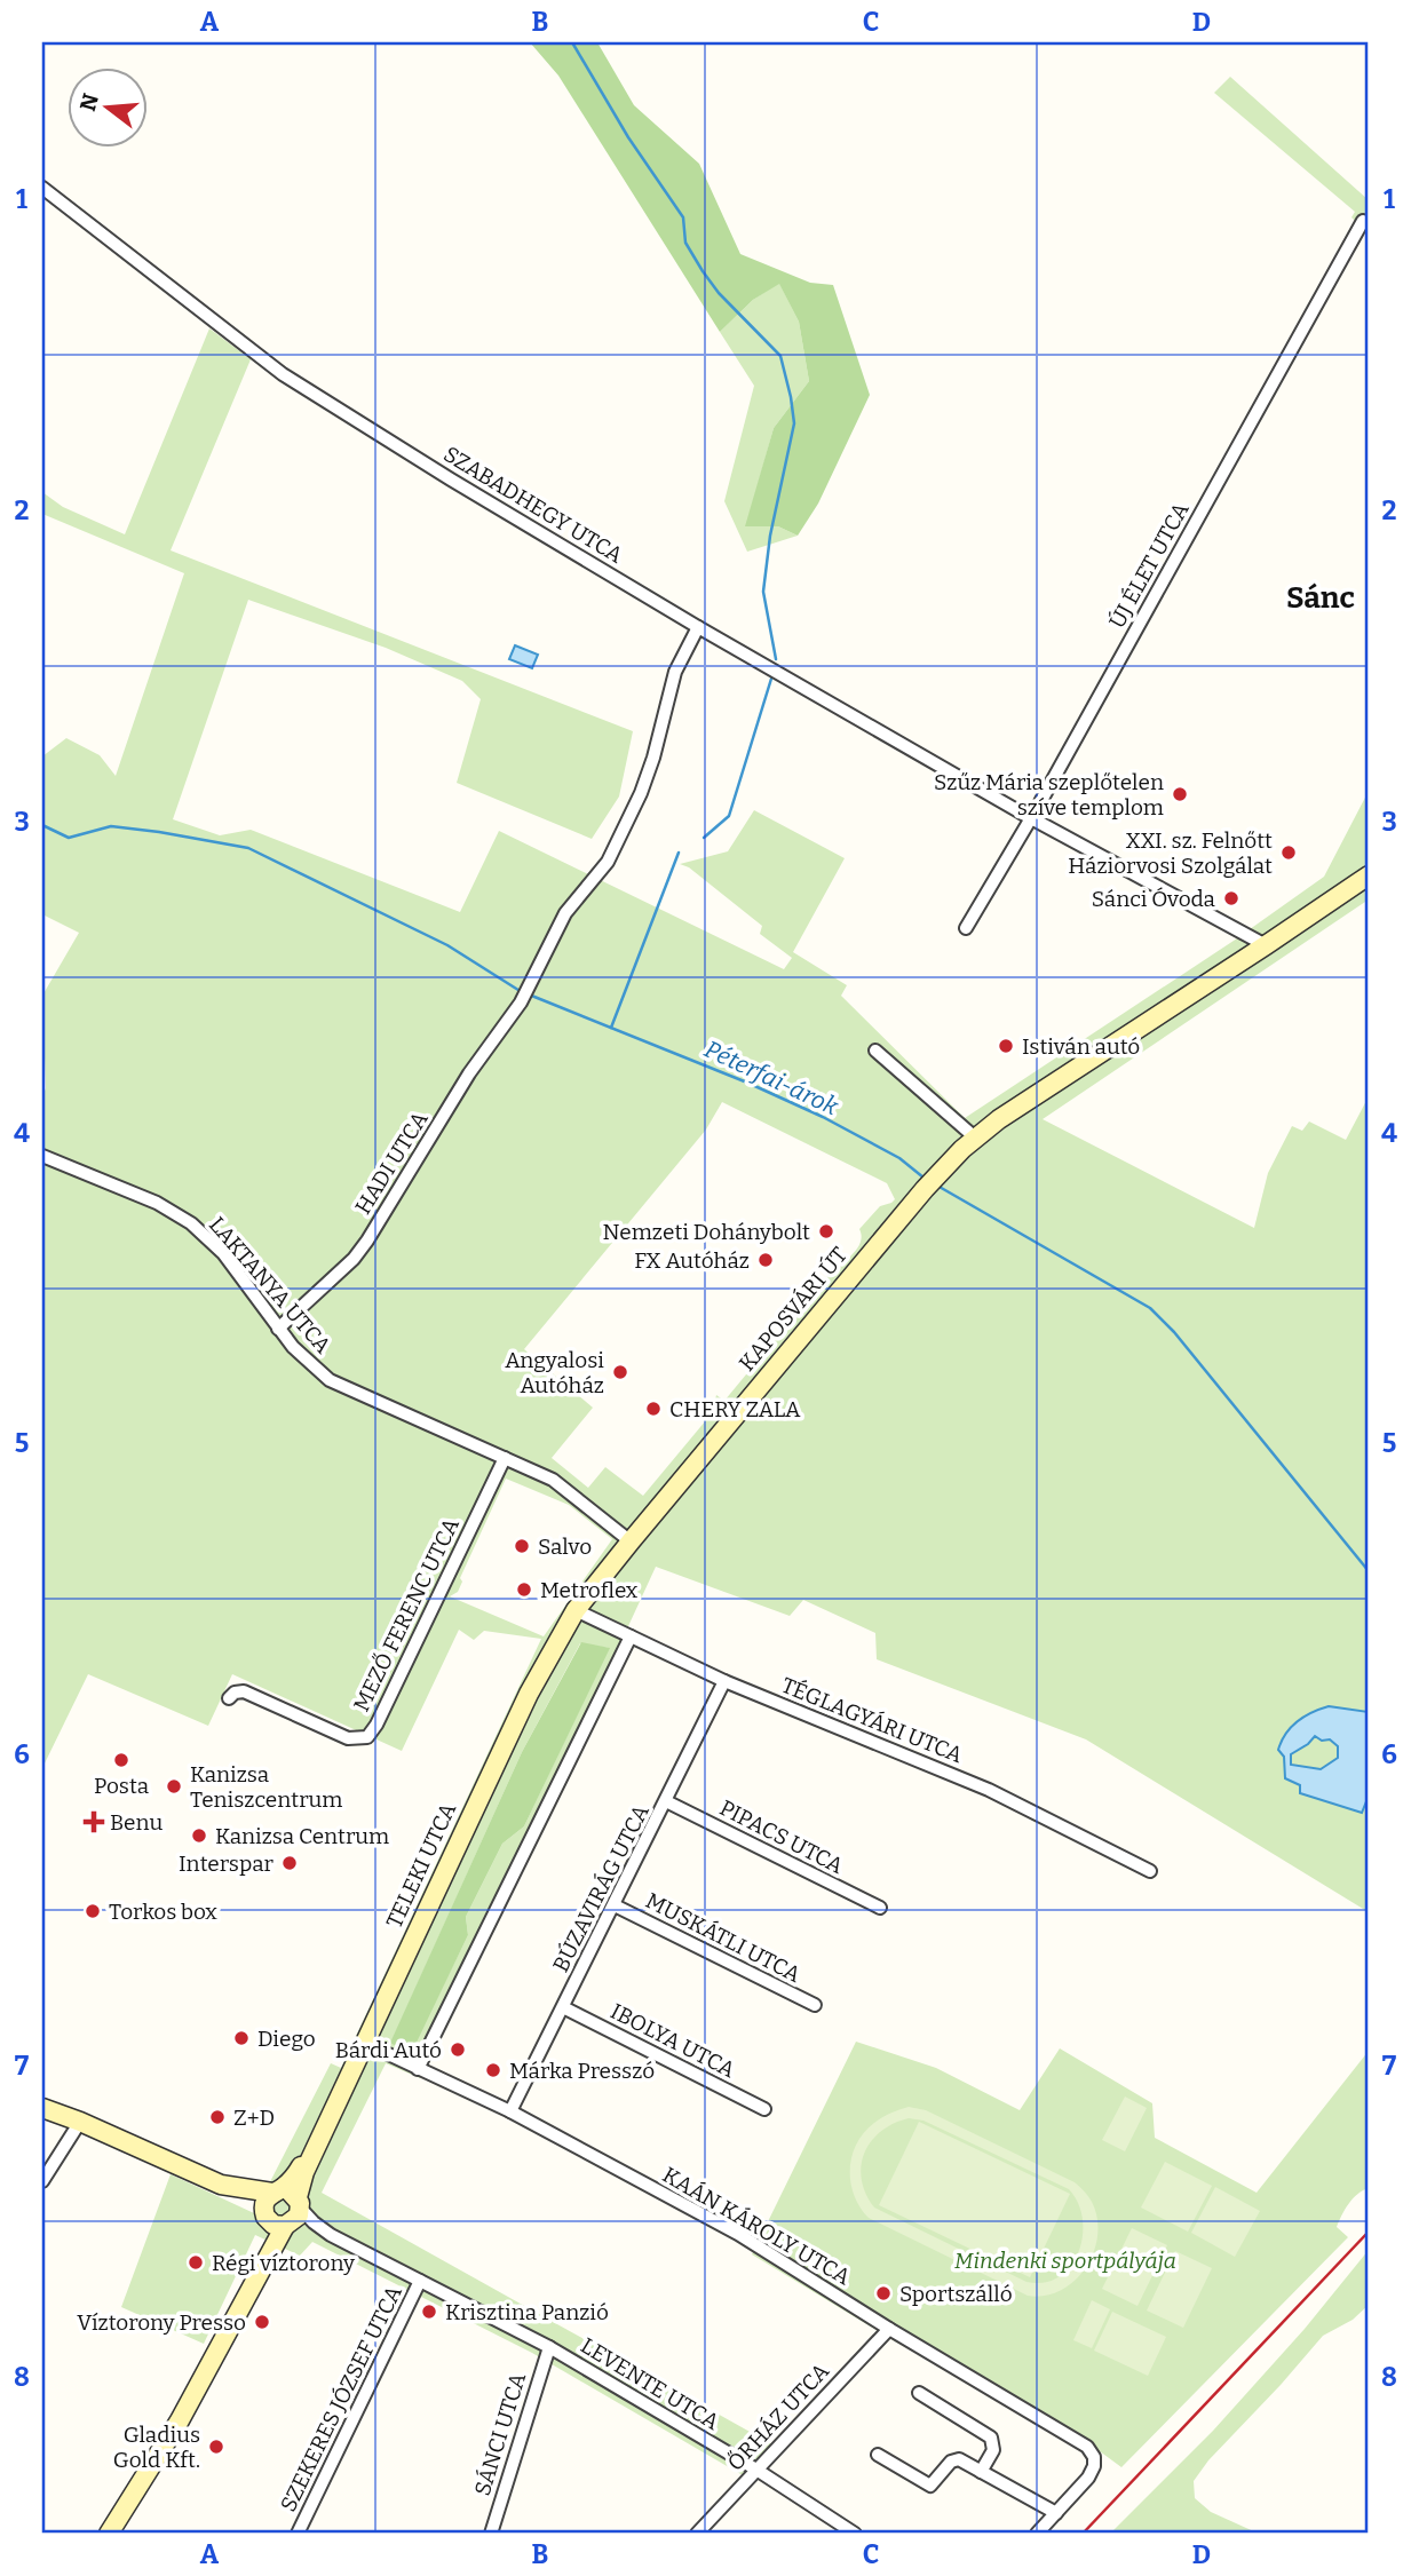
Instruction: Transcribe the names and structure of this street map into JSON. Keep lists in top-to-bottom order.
{
  "streets": {
    "main road": ["KAPOSVÁRI ÚT", "TELEKI UTCA"],
    "street": [
      "SZABADHEGY UTCA",
      "ÚJ ÉLET UTCA",
      "HADI UTCA",
      "LAKTANYA UTCA",
      "MEZŐ FERENC UTCA",
      "TÉGLAGYÁRI UTCA",
      "PIPACS UTCA",
      "BÚZAVIRÁG UTCA",
      "MUSKÁTLI UTCA",
      "IBOLYA UTCA",
      "KAÁN KÁROLY UTCA",
      "LEVENTE UTCA",
      "SZEKERES JÓZSEF UTCA",
      "ŐRHÁZ UTCA",
      "SÁNCI UTCA"
    ]
  },
  "crossings": [
    ["SZABADHEGY UTCA", "ÚJ ÉLET UTCA"],
    ["SZABADHEGY UTCA", "HADI UTCA"],
    ["SZABADHEGY UTCA", "KAPOSVÁRI ÚT"],
    ["HADI UTCA", "LAKTANYA UTCA"],
    ["LAKTANYA UTCA", "KAPOSVÁRI ÚT"],
    ["LAKTANYA UTCA", "MEZŐ FERENC UTCA"],
    ["KAPOSVÁRI ÚT", "TÉGLAGYÁRI UTCA"],
    ["KAPOSVÁRI ÚT", "TELEKI UTCA"],
    ["TÉGLAGYÁRI UTCA", "TELEKI UTCA"],
    ["TÉGLAGYÁRI UTCA", "BÚZAVIRÁG UTCA"],
    ["PIPACS UTCA", "BÚZAVIRÁG UTCA"],
    ["TELEKI UTCA", "KAÁN KÁROLY UTCA"],
    ["TELEKI UTCA", "LEVENTE UTCA"],
    ["BÚZAVIRÁG UTCA", "MUSKÁTLI UTCA"],
    ["BÚZAVIRÁG UTCA", "IBOLYA UTCA"],
    ["BÚZAVIRÁG UTCA", "KAÁN KÁROLY UTCA"],
    ["KAÁN KÁROLY UTCA", "ŐRHÁZ UTCA"],
    ["LEVENTE UTCA", "SZEKERES JÓZSEF UTCA"],
    ["LEVENTE UTCA", "ŐRHÁZ UTCA"],
    ["LEVENTE UTCA", "SÁNCI UTCA"]
  ],
  "districts": ["Sánc"],
  "water": ["Péterfai-árok"],
  "parks": ["Mindenki sportpályája"],
  "places": {
    "other": [
      "Szűz Mária szeplőtelen szíve templom",
      "XXI. sz. Felnőtt Háziorvosi Szolgálat",
      "Sánci Óvoda",
      "Istiván autó",
      "Nemzeti Dohánybolt",
      "FX Autóház",
      "Angyalosi Autóház",
      "CHERY ZALA",
      "Salvo",
      "Metroflex",
      "Posta",
      "Kanizsa Teniszcentrum",
      "Kanizsa Centrum",
      "Interspar",
      "Torkos box",
      "Diego",
      "Bárdi Autó",
      "Márka Presszó",
      "Z+D",
      "Régi víztorony",
      "Sportszálló",
      "Krisztina Panzió",
      "Víztorony Presso",
      "Gladius Gold Kft."
    ],
    "health": ["Benu"]
  },
  "north": "left",
  "grid": {
    "columns": [
      "A",
      "B",
      "C",
      "D"
    ],
    "rows": [
      "1",
      "2",
      "3",
      "4",
      "5",
      "6",
      "7",
      "8"
    ]
  }
}
